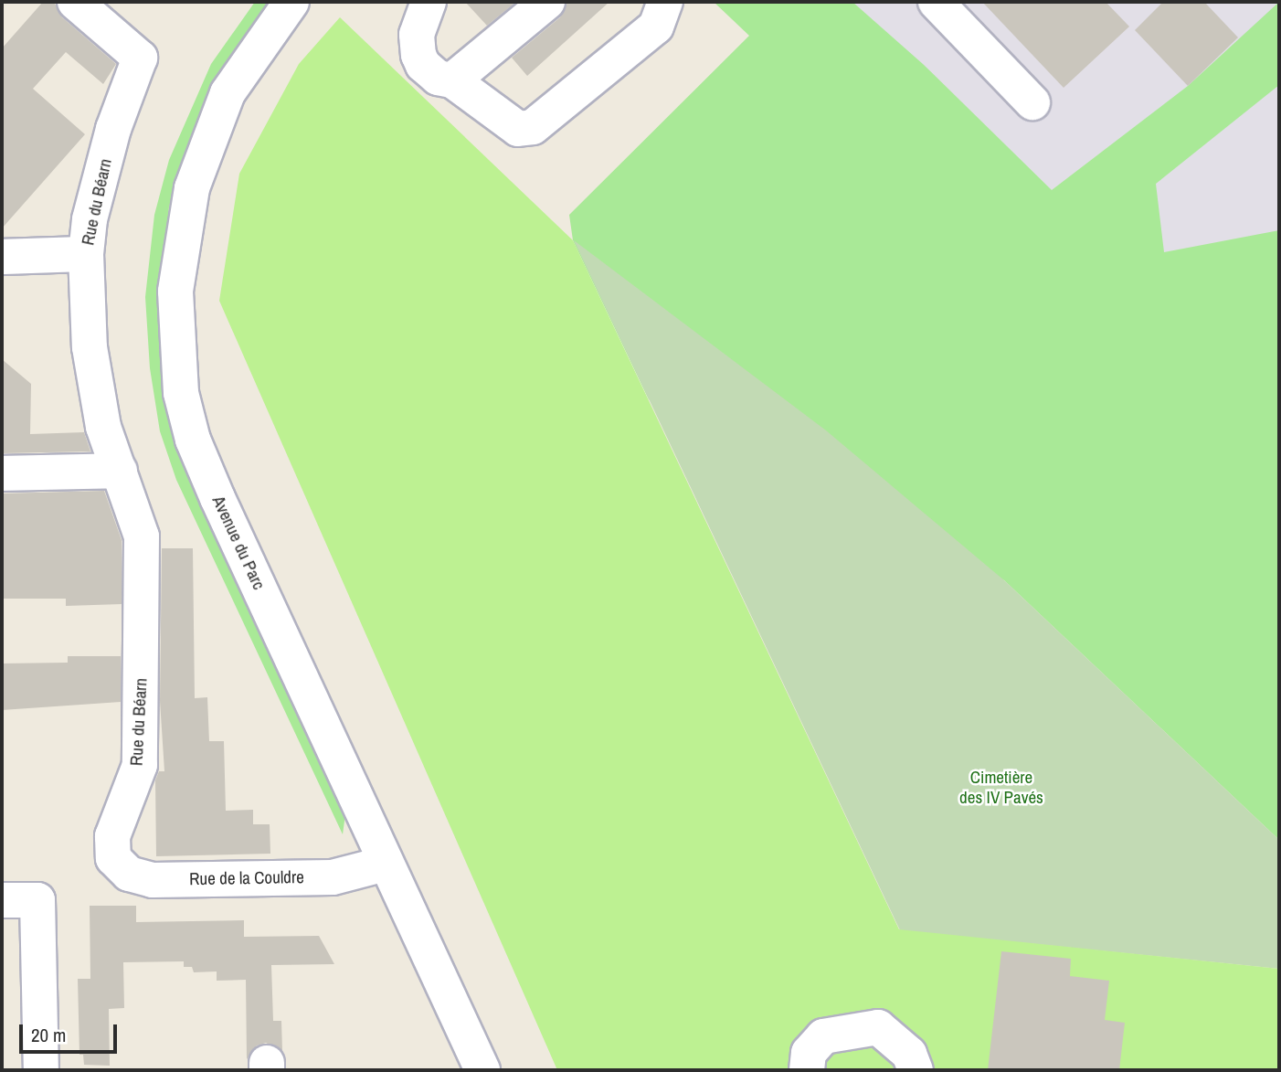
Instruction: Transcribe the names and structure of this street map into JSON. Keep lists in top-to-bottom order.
{
  "streets": {
    "street": ["Rue du Béarn", "Avenue du Parc", "Rue de la Couldre"]
  },
  "crossings": [
    ["Rue du Béarn", "Rue de la Couldre"],
    ["Avenue du Parc", "Rue de la Couldre"]
  ],
  "parks": ["Cimetière des IV Pavés"],
  "scale_bar": "20 m"
}
